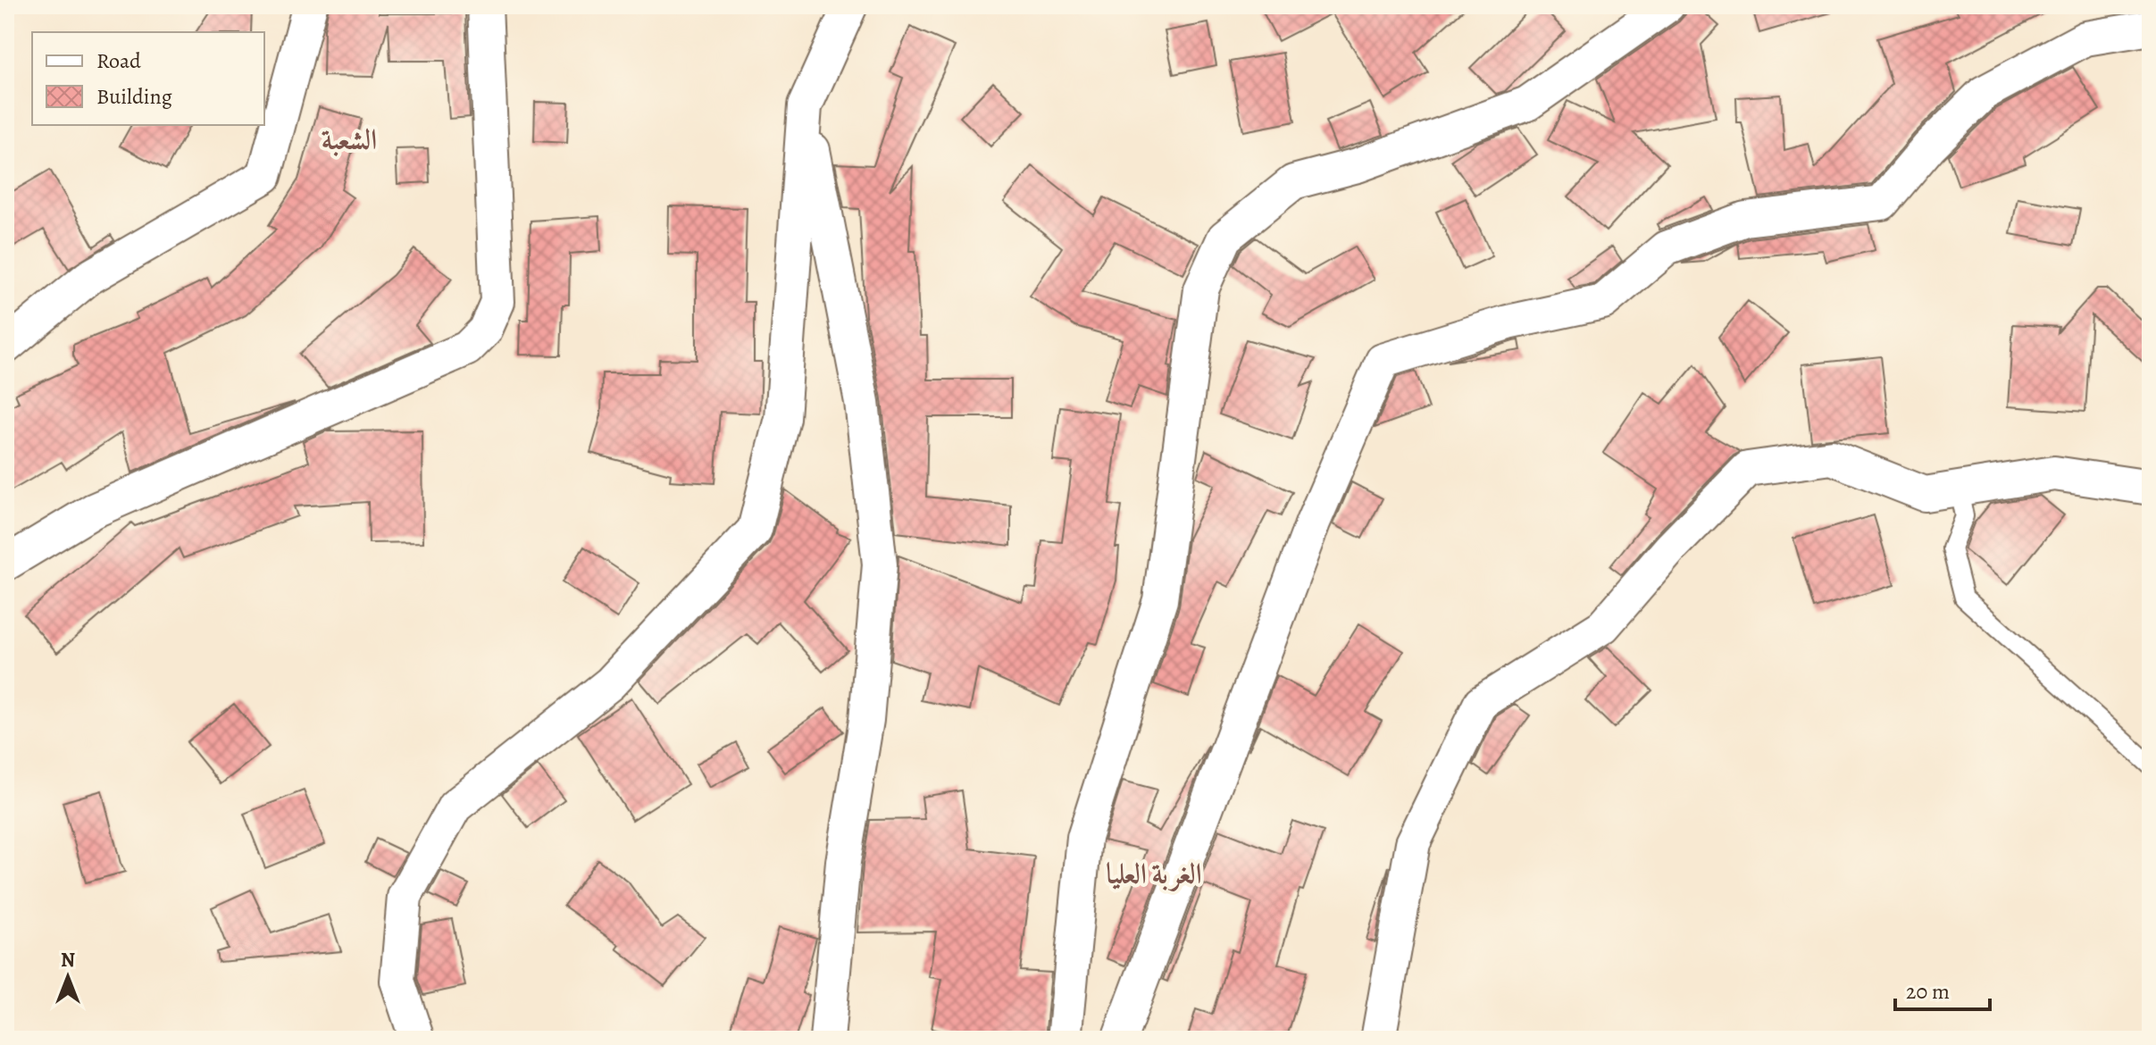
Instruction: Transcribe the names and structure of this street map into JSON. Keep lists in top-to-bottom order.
{
  "districts": ["الشعبة", "الغربة العليا"],
  "legend": ["Road", "Building"],
  "scale_bar": "20 m",
  "north": "top"
}
